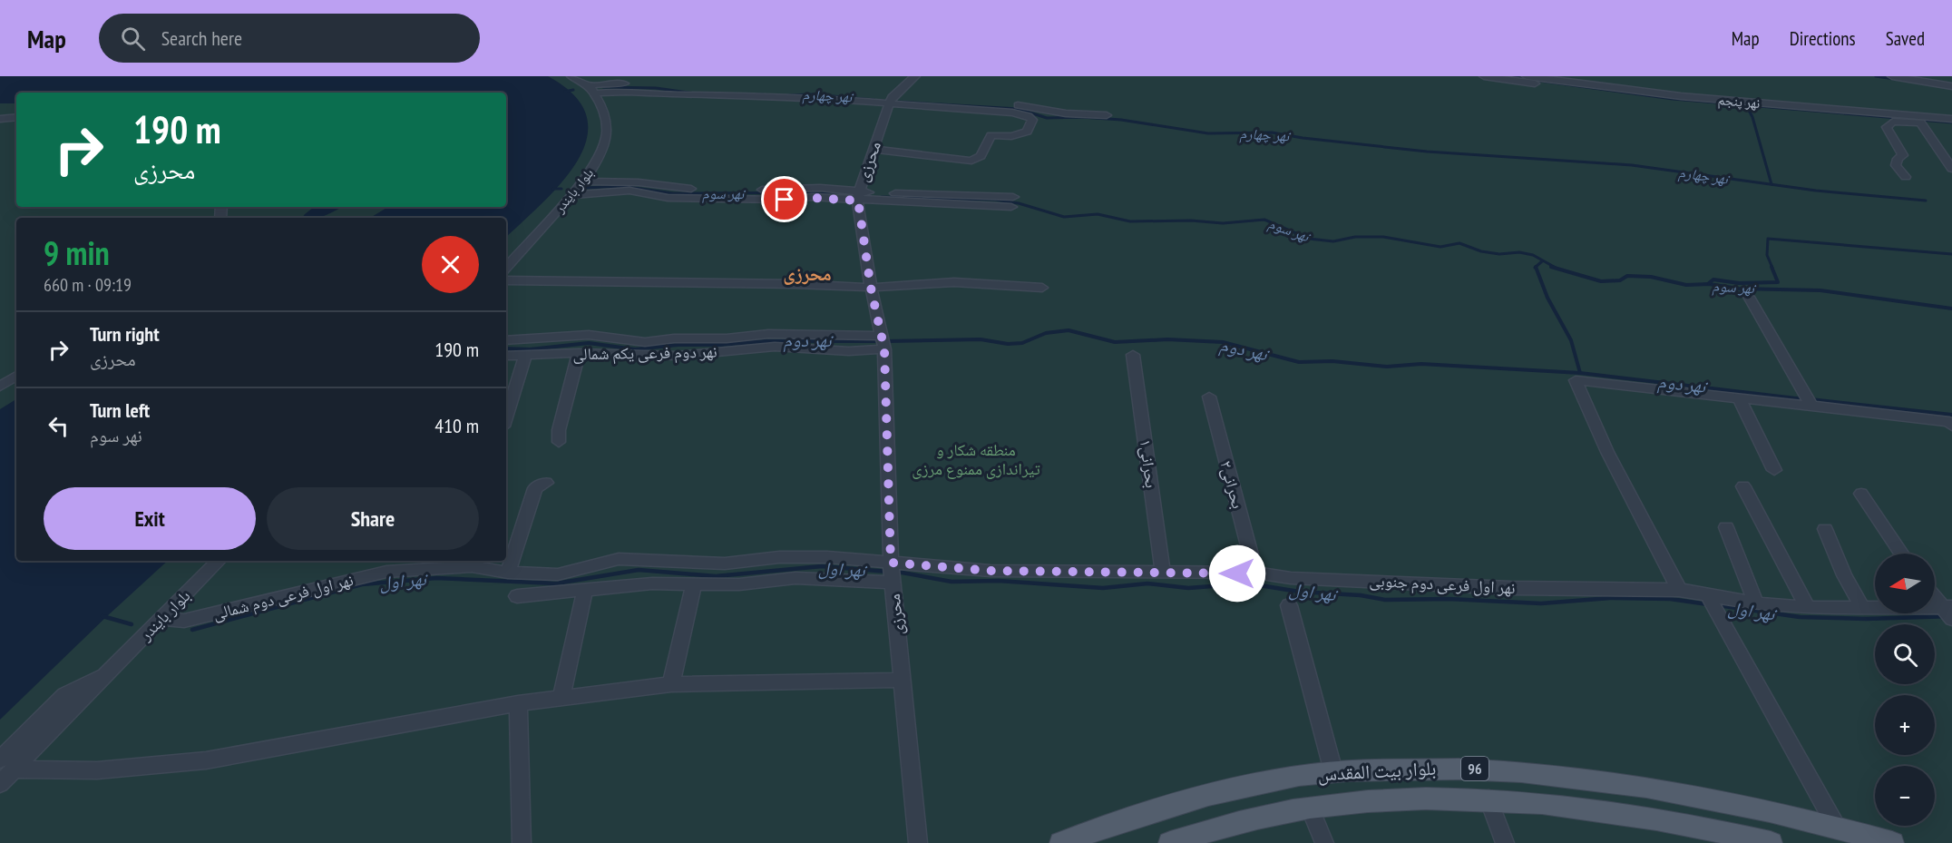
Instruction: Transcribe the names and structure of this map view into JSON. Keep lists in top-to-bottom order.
{
  "streets": {
    "main road": ["96", "بلوار بیت المقدس"],
    "street": [
      "نهر پنجم",
      "محرزی",
      "بلوار بایندر",
      "نهر دوم فرعی یکم شمالی",
      "بحرانی۱",
      "بحرانی۲",
      "نهر اول فرعی دوم جنوبی",
      "نهر اول فرعی دوم شمالی"
    ]
  },
  "crossings": [
    ["محرزی", "نهر دوم فرعی یکم شمالی"],
    ["محرزی", "نهر اول فرعی دوم جنوبی"],
    ["محرزی", "نهر اول فرعی دوم شمالی"],
    ["بلوار بایندر", "نهر اول فرعی دوم شمالی"],
    ["بحرانی۱", "نهر اول فرعی دوم جنوبی"],
    ["بحرانی۲", "نهر اول فرعی دوم جنوبی"],
    ["نهر اول فرعی دوم جنوبی", "نهر اول فرعی دوم شمالی"]
  ],
  "districts": ["محرزی"],
  "water": [
    "نهر چهارم",
    "نهر سوم",
    "نهر دوم",
    "نهر اول"
  ],
  "parks": ["منطقه شکار و تیراندازی ممنوع مرزی"],
  "north": "left",
  "page": {
    "header": "Map",
    "search": "Search here",
    "nav": ["Map", "Directions", "Saved"],
    "turn": ["190 m", "محرزی"],
    "heading": ["9 min", "660 m · 09:19"],
    "list": [
      {
        "name": "Turn right",
        "note": "محرزی",
        "value": "190 m"
      },
      {
        "name": "Turn left",
        "note": "نهر سوم",
        "value": "410 m"
      }
    ],
    "buttons": ["Exit", "Share"],
    "map_buttons": ["+", "−"]
  }
}
